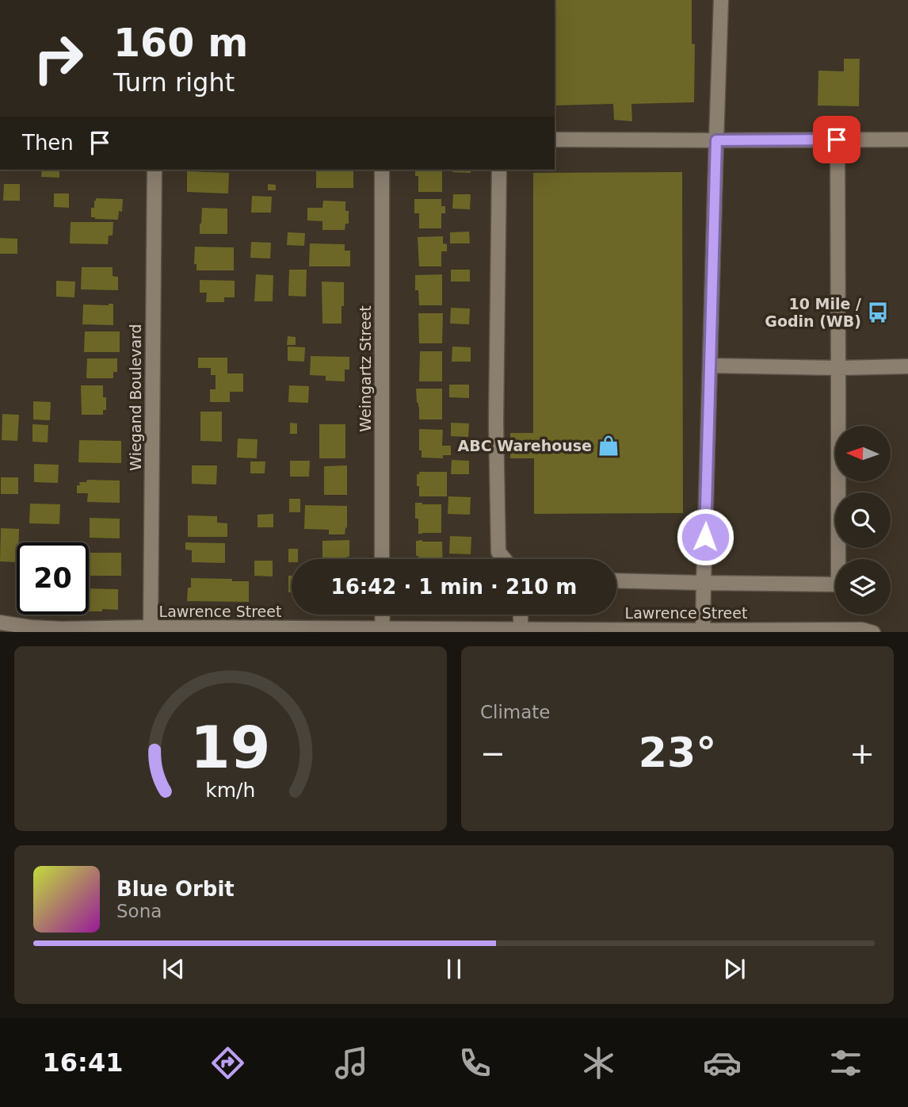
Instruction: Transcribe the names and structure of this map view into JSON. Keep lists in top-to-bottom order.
{
  "streets": {
    "street": ["Weingartz Street", "Wiegand Boulevard", "Lawrence Street"]
  },
  "crossings": [
    ["Wiegand Boulevard", "Lawrence Street"]
  ],
  "places": {
    "bus stop": ["10 Mile / Godin (WB)"],
    "shop": ["ABC Warehouse"]
  },
  "north": "left",
  "page": {
    "turn": ["160 m", "Turn right"],
    "then": "Then",
    "limit": "20",
    "trip": "16:42 · 1 min · 210 m",
    "tile": "Climate",
    "heat": ["−", "23°", "+"],
    "song": ["Blue Orbit", "Sona"],
    "tabs": "16:41",
    "gauge": ["19", "km/h"]
  }
}
